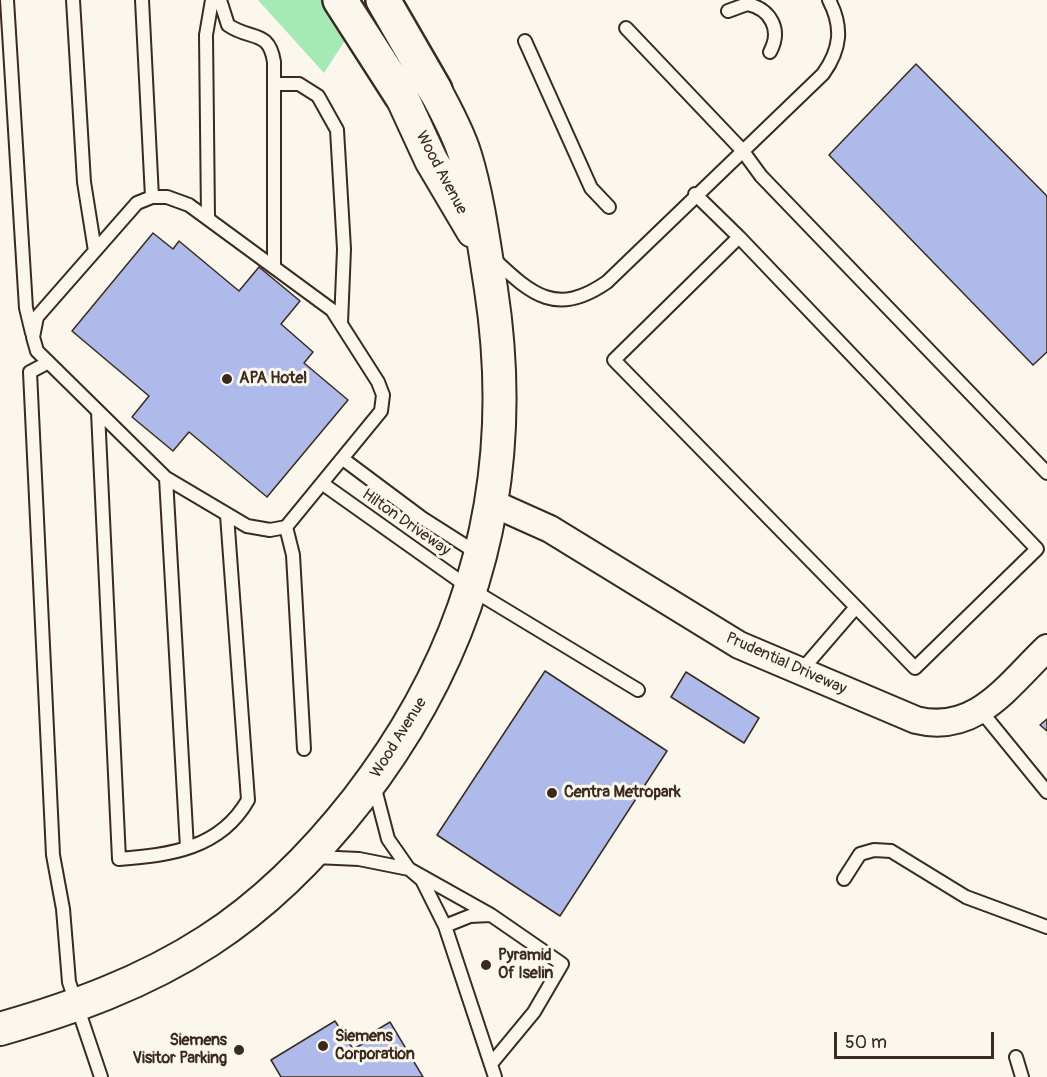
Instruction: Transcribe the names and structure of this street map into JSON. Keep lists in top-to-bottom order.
{
  "streets": {
    "street": ["Wood Avenue", "Prudential Driveway"],
    "lane": ["Hilton Driveway"]
  },
  "crossings": [
    ["Wood Avenue", "Hilton Driveway"],
    ["Wood Avenue", "Prudential Driveway"]
  ],
  "places": [
    "APA Hotel",
    "Centra Metropark",
    "Pyramid Of Iselin",
    "Siemens Corporation",
    "Siemens Visitor Parking"
  ],
  "scale_bar": "50 m"
}
